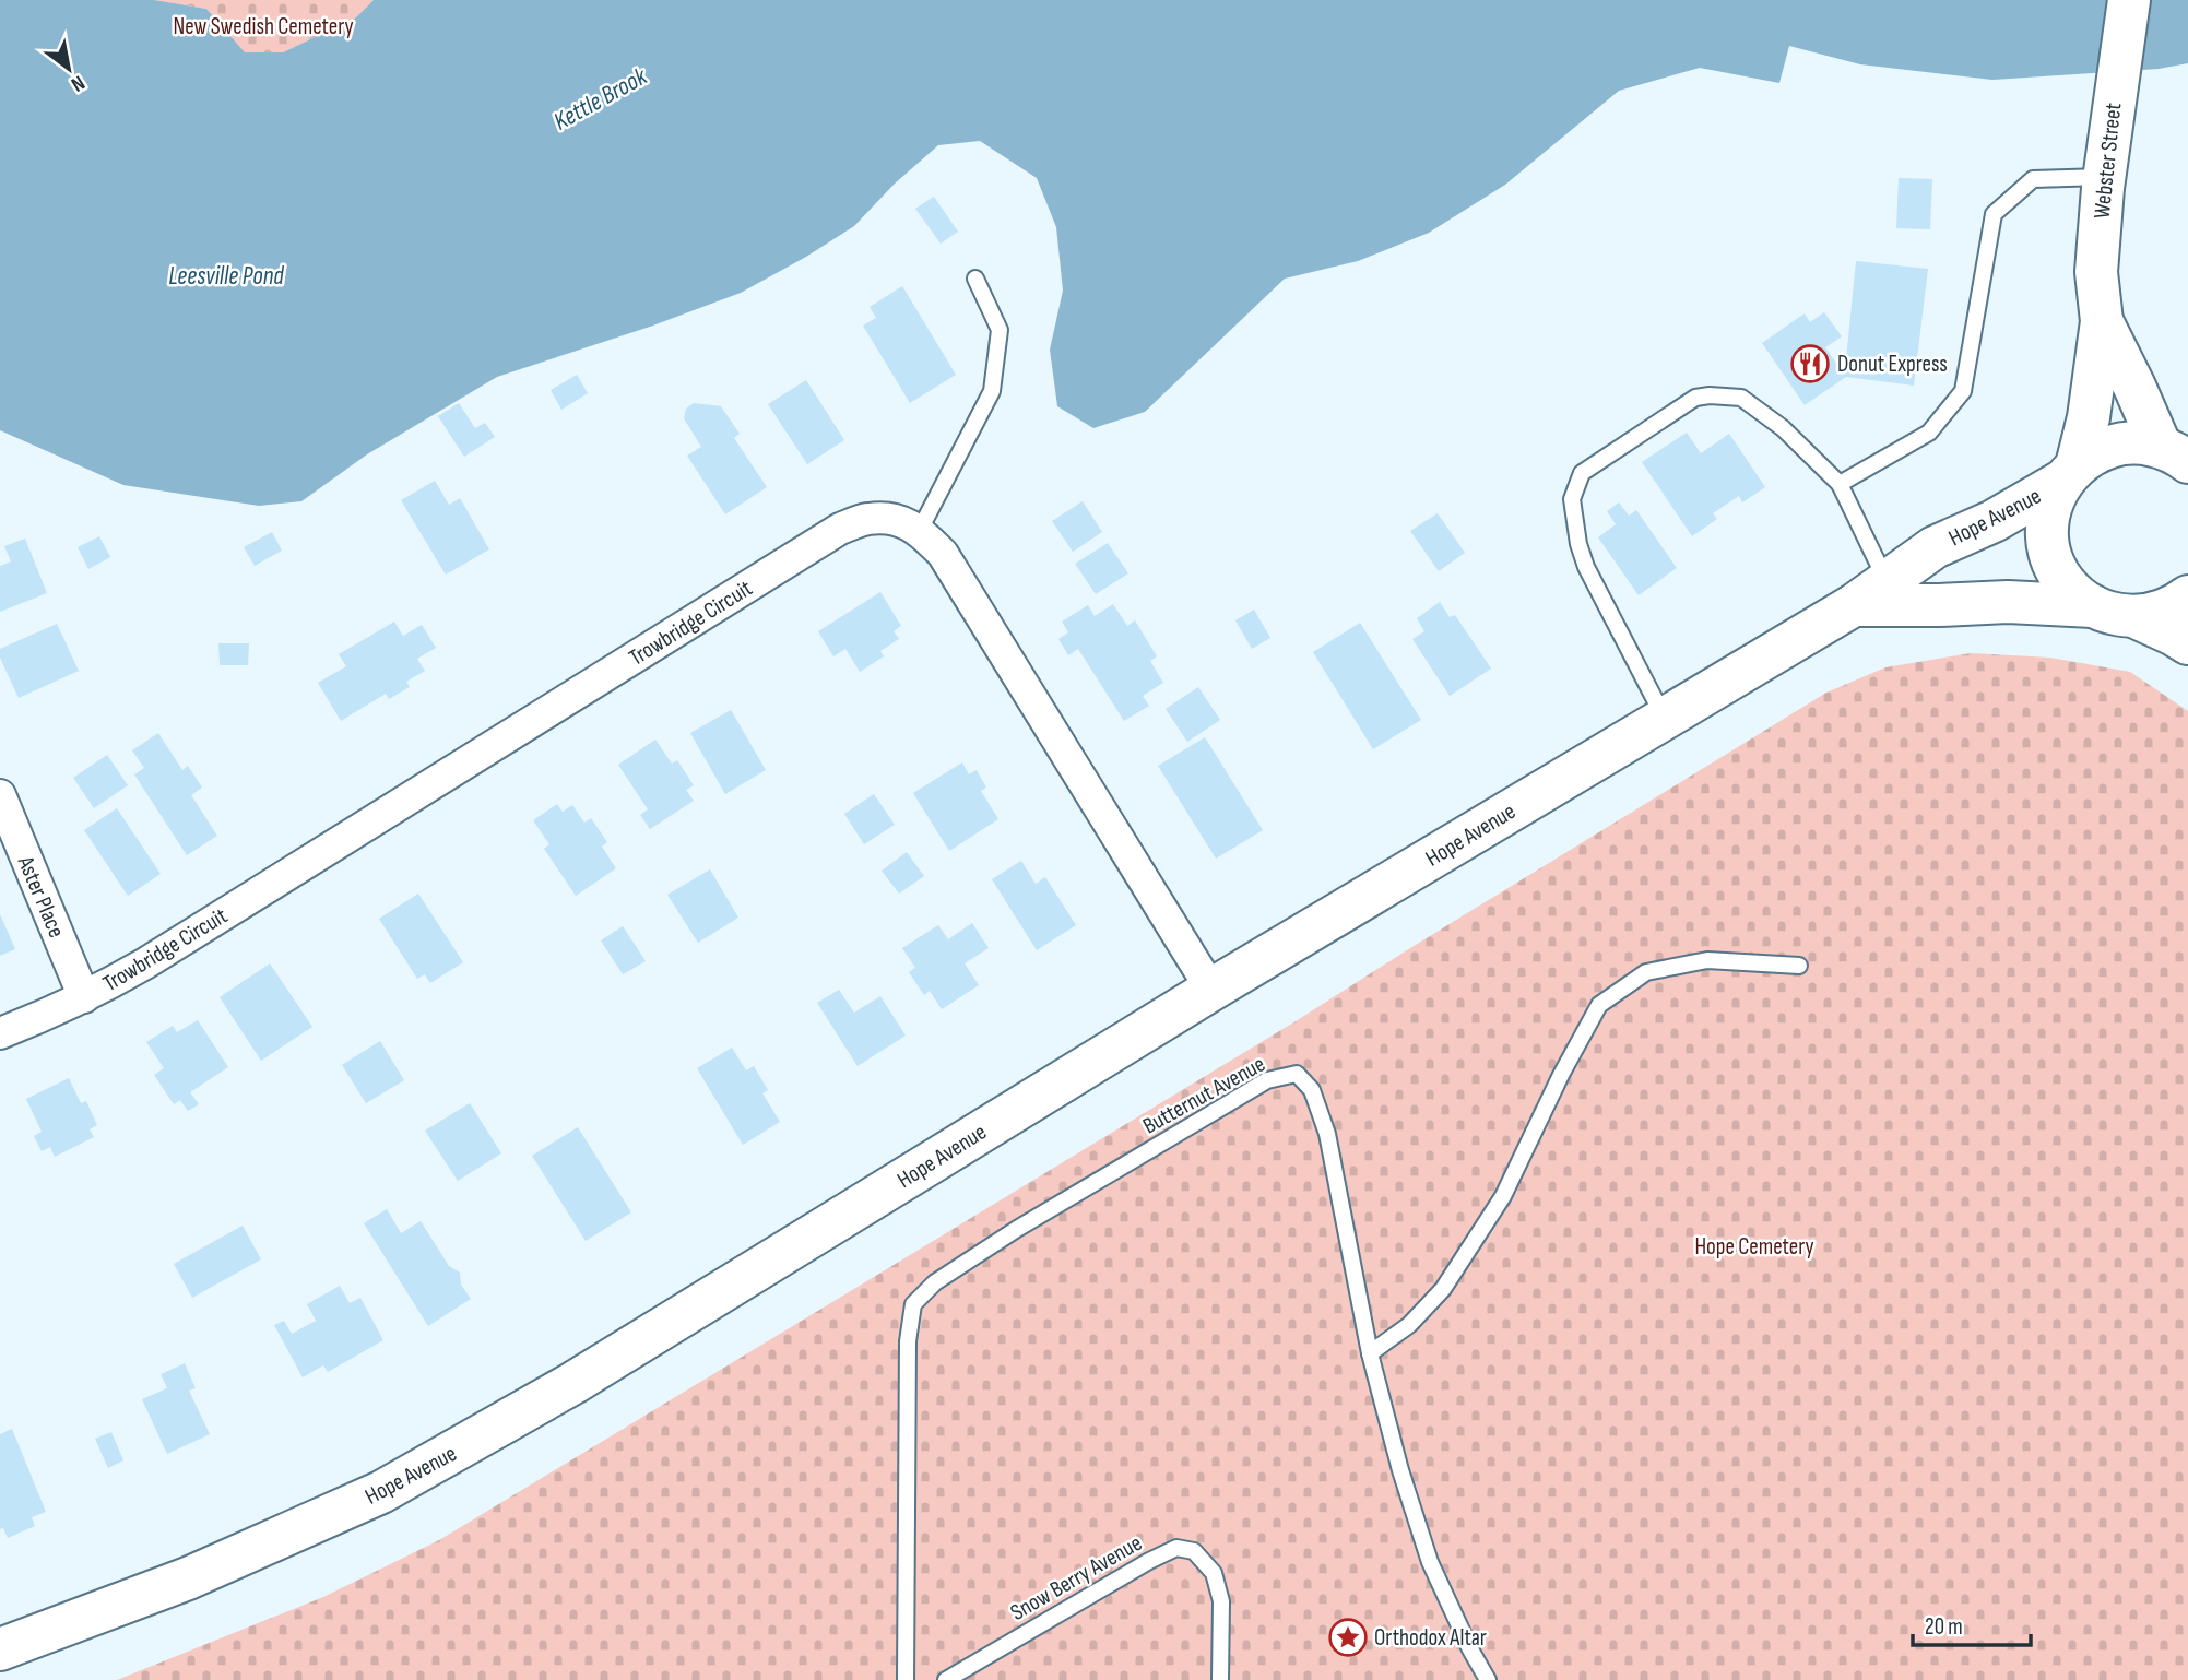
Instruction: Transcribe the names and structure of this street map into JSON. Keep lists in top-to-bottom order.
{
  "streets": {
    "main road": ["Webster Street", "Hope Avenue"],
    "street": ["Trowbridge Circuit", "Aster Place"],
    "lane": ["Butternut Avenue", "Snow Berry Avenue"]
  },
  "crossings": [
    ["Webster Street", "Hope Avenue"],
    ["Trowbridge Circuit", "Aster Place"]
  ],
  "water": ["Kettle Brook", "Leesville Pond"],
  "parks": ["New Swedish Cemetery", "Hope Cemetery"],
  "places": {
    "restaurant": ["Donut Express"],
    "place": ["Orthodox Altar"]
  },
  "scale_bar": "20 m",
  "north": "bottom right"
}
